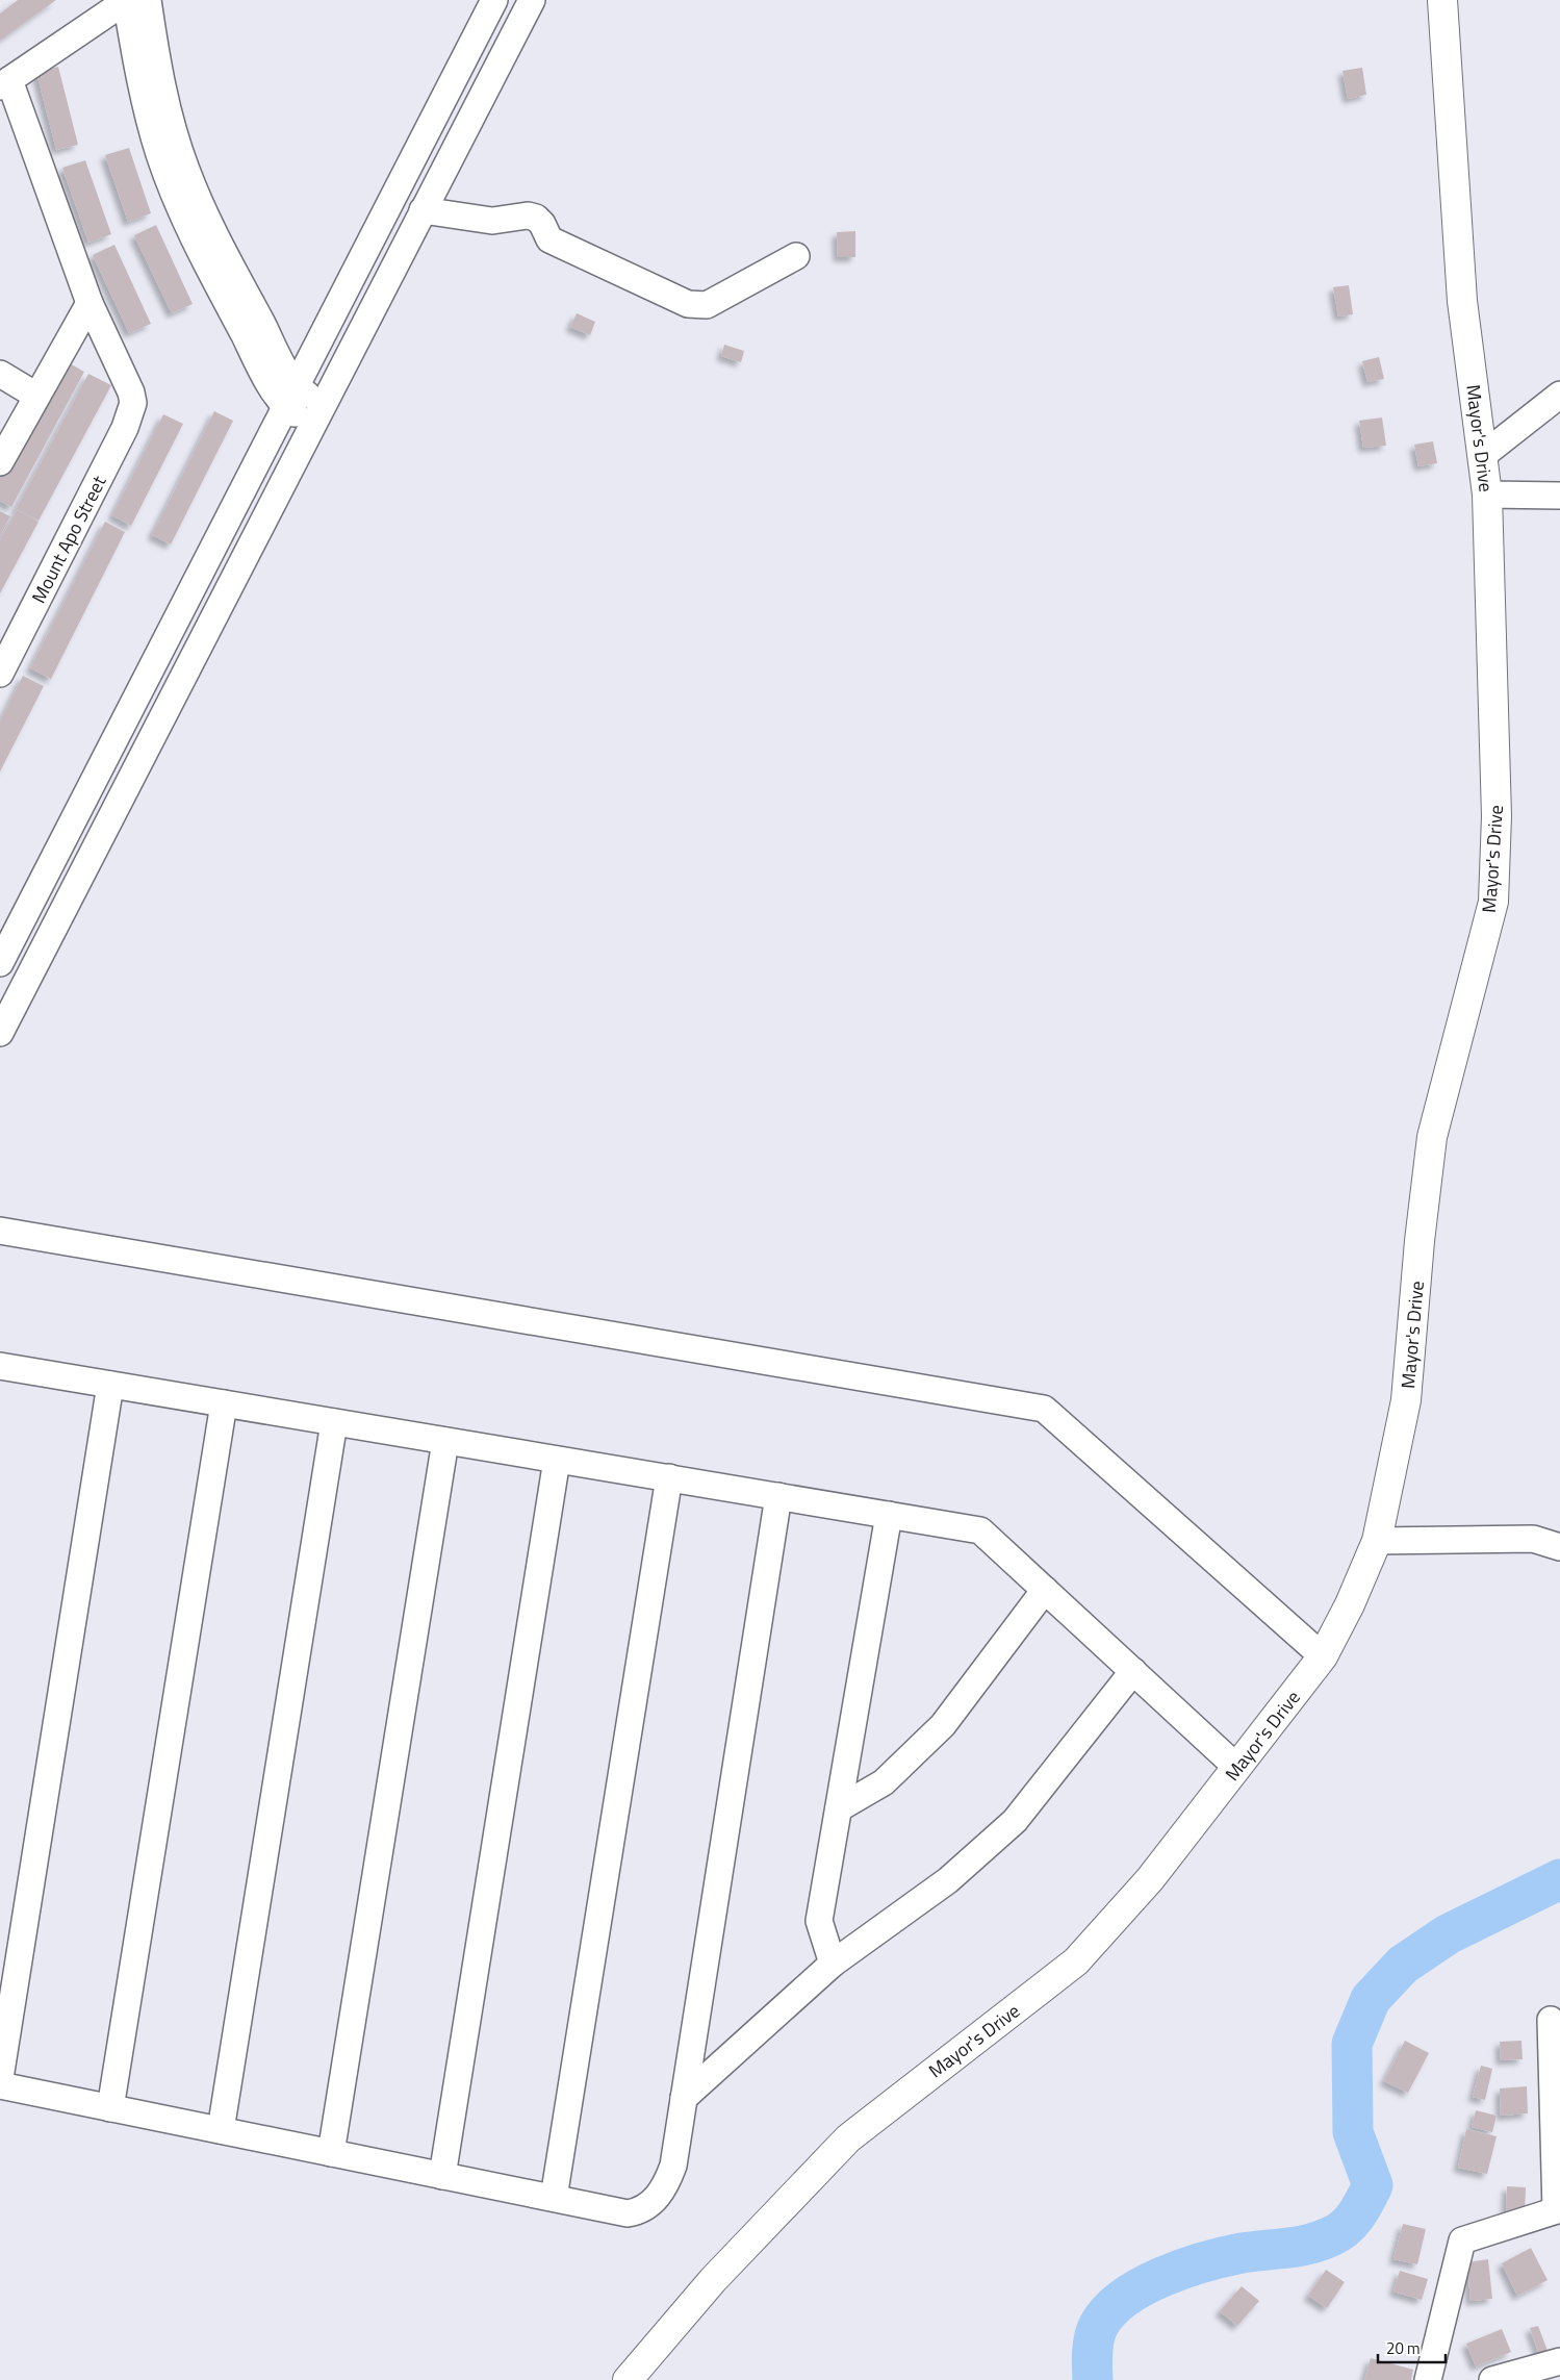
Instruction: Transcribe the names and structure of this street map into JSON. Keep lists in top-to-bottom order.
{
  "streets": {
    "street": ["Mayor's Drive", "Mount Apo Street"]
  },
  "scale_bar": "20 m"
}
